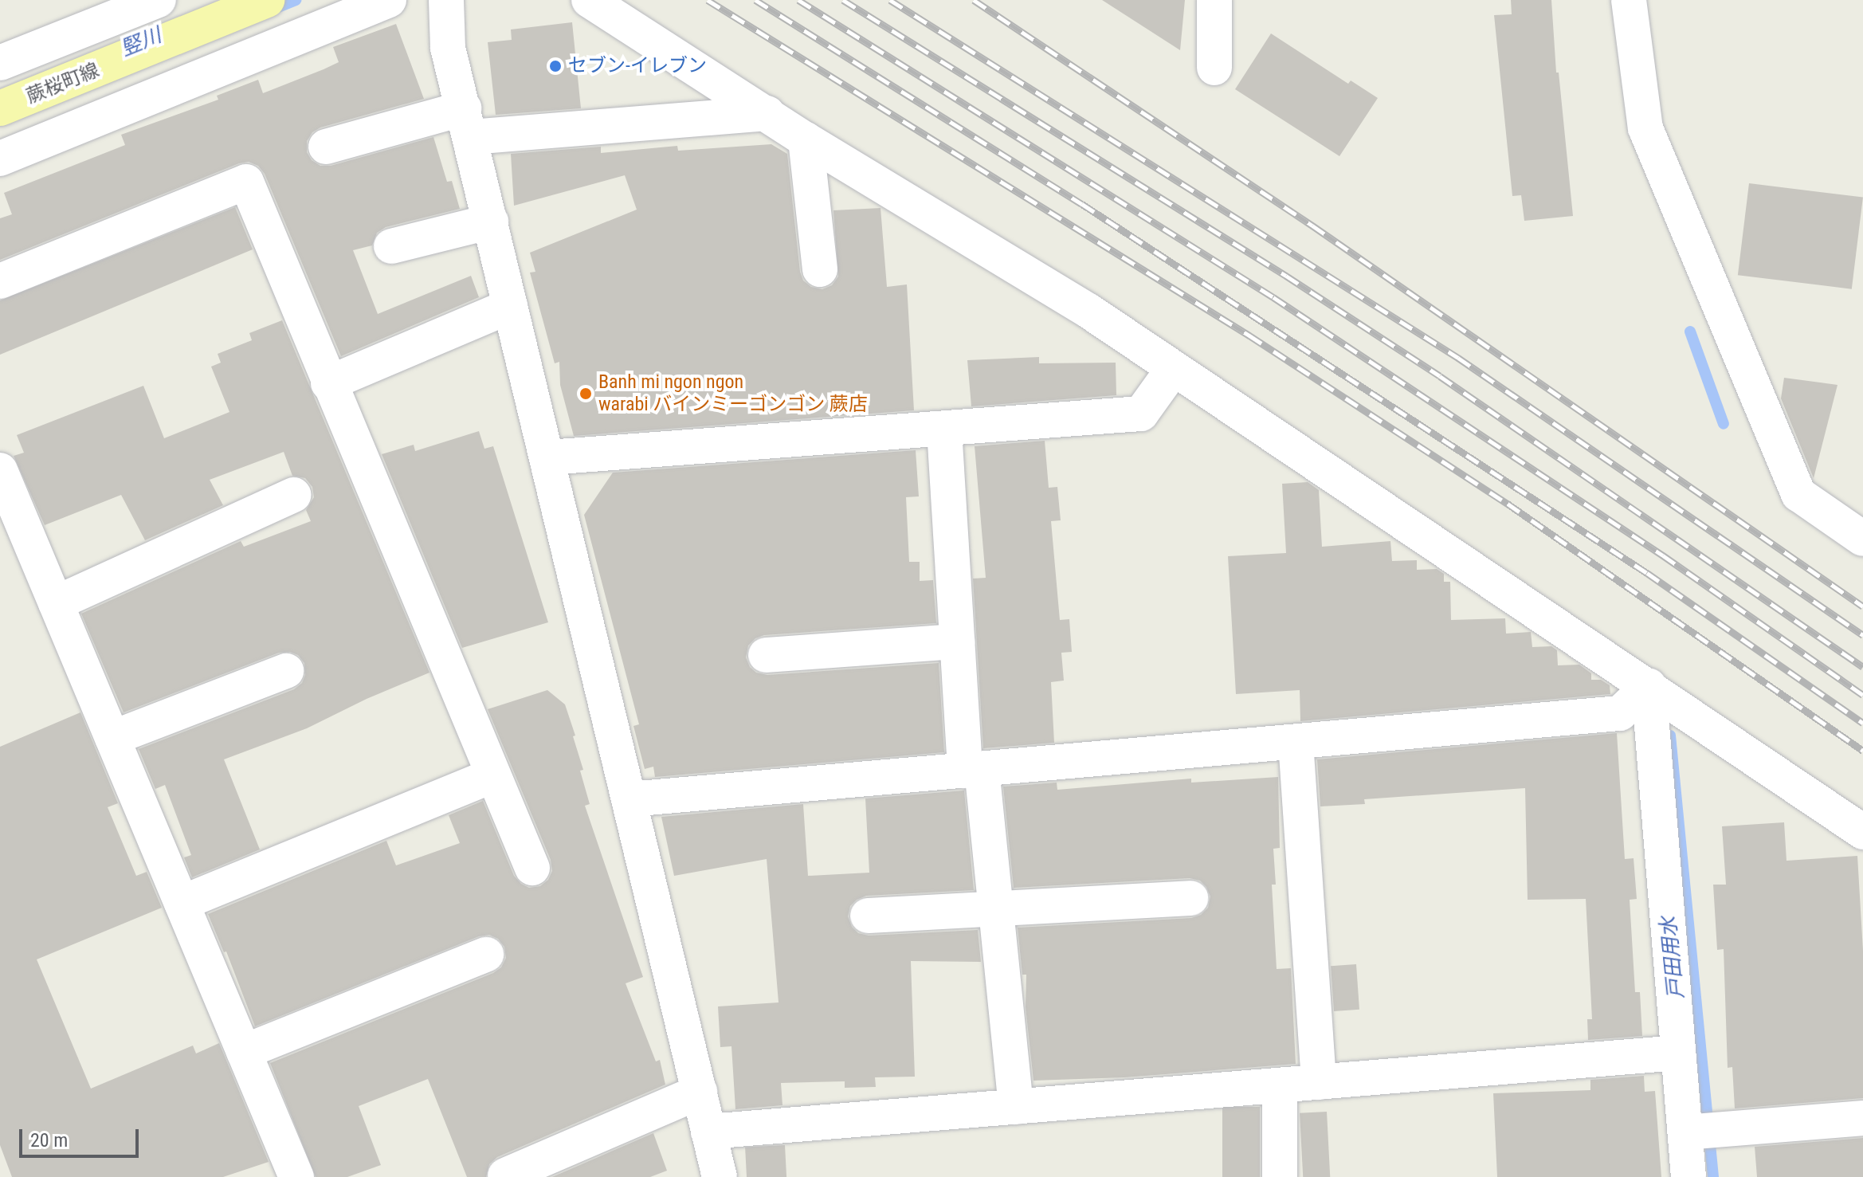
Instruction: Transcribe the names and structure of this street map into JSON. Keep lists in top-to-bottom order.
{
  "streets": {
    "main road": ["蕨桜町線"]
  },
  "water": ["竪川", "戸田用水"],
  "places": ["セブン-イレブン", "Banh mi ngon ngon warabi バインミーゴンゴン 蕨店"],
  "scale_bar": "20 m"
}
